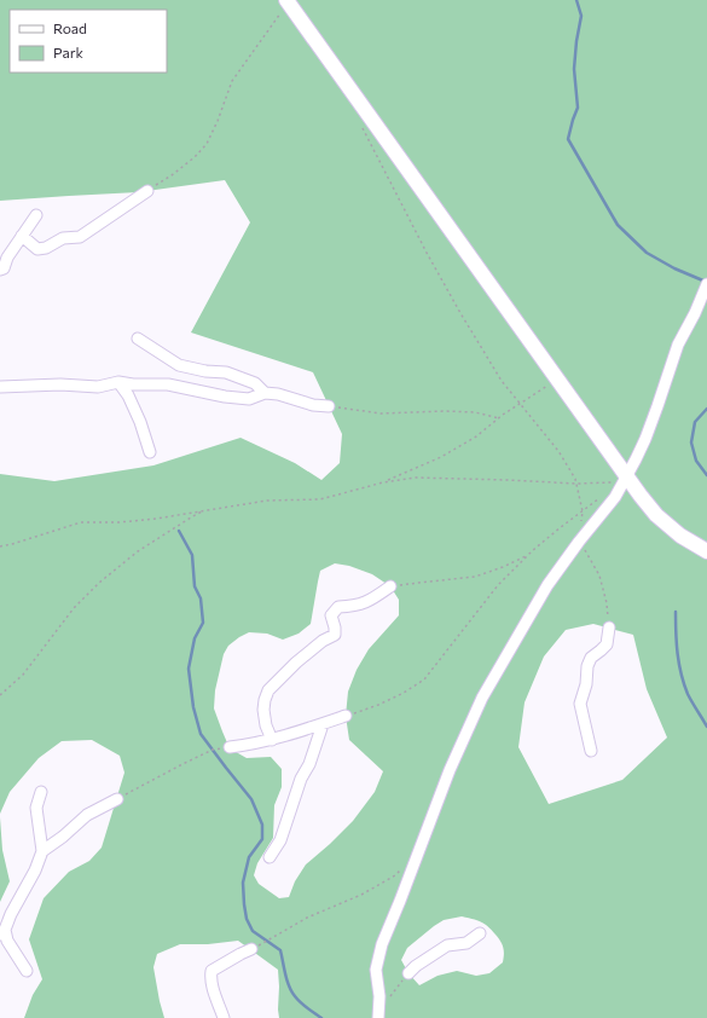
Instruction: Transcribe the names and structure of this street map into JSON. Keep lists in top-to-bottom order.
{
  "legend": ["Road", "Park"]
}
